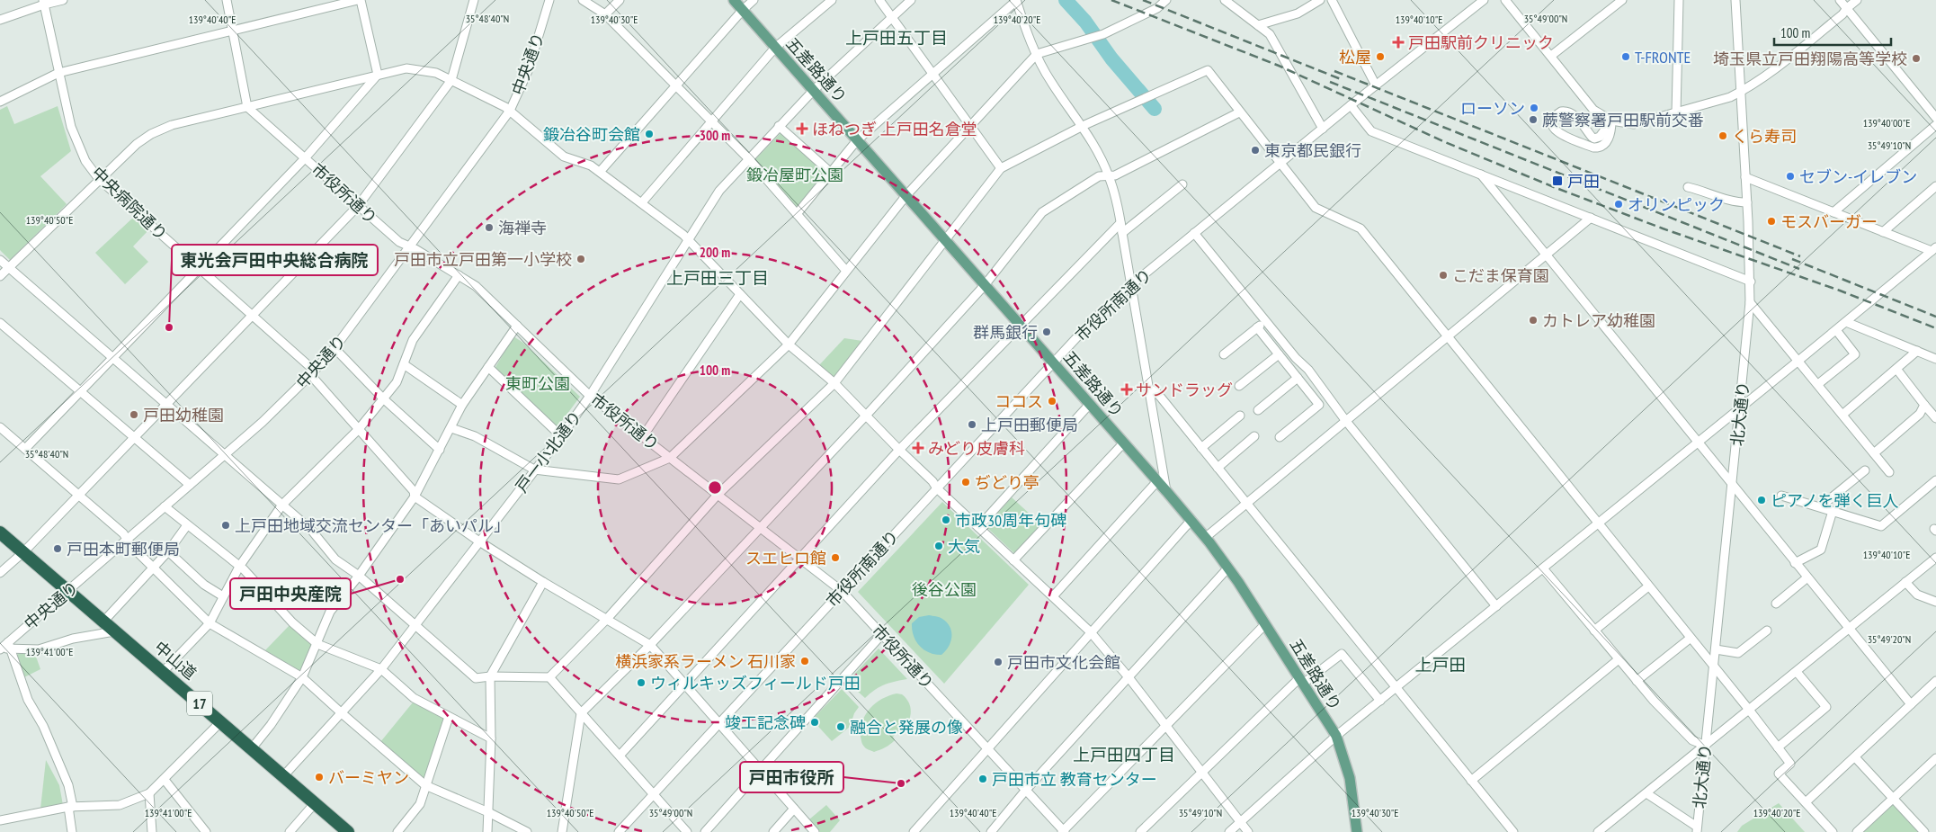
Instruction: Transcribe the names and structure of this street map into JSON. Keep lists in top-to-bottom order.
{
  "streets": {
    "highway": ["中山道", "17"],
    "main road": ["五差路通り"],
    "street": [
      "中央通り",
      "市役所通り",
      "中央病院通り",
      "市役所南通り",
      "北大通り",
      "戸一小北通り"
    ]
  },
  "crossings": [
    ["中央通り", "市役所通り"],
    ["中央通り", "中央病院通り"],
    ["中央通り", "中山道"],
    ["五差路通り", "市役所南通り"],
    ["五差路通り", "戸一小北通り"],
    ["市役所通り", "市役所南通り"],
    ["市役所通り", "戸一小北通り"],
    ["戸一小北通り", "中山道"]
  ],
  "districts": [
    "上戸田五丁目",
    "上戸田三丁目",
    "上戸田",
    "上戸田四丁目"
  ],
  "parks": ["鍛冶屋町公園", "東町公園", "後谷公園"],
  "places": {
    "health": [
      "戸田駅前クリニック",
      "ほねつぎ 上戸田名倉堂",
      "サンドラッグ",
      "みどり皮膚科"
    ],
    "other": [
      "松屋",
      "T-FRONTE",
      "埼玉県立戸田翔陽高等学校",
      "ローソン",
      "蕨警察署戸田駅前交番",
      "鍛冶谷町会館",
      "くら寿司",
      "東京都民銀行",
      "セブン-イレブン",
      "オリンピック",
      "モスバーガー",
      "海禅寺",
      "戸田市立戸田第一小学校",
      "こだま保育園",
      "カトレア幼稚園",
      "東光会戸田中央総合病院",
      "群馬銀行",
      "ココス",
      "戸田幼稚園",
      "上戸田郵便局",
      "ぢどり亭",
      "ピアノを弾く巨人",
      "市政30周年句碑",
      "上戸田地域交流センター「あいパル」",
      "大気",
      "戸田本町郵便局",
      "スエヒロ館",
      "戸田中央産院",
      "横浜家系ラーメン 石川家",
      "戸田市文化会館",
      "ウィルキッズフィールド戸田",
      "竣工記念碑",
      "融合と発展の像",
      "バーミヤン",
      "戸田市立 教育センター",
      "戸田市役所"
    ],
    "transit": ["戸田"]
  },
  "scale_bar": "100 m",
  "coordinates": [
    "35°49'00\"N",
    "35°48'40\"N",
    "139°40'40\"E",
    "139°40'30\"E",
    "139°40'20\"E",
    "139°40'10\"E",
    "139°40'00\"E",
    "35°49'10\"N",
    "139°40'50\"E",
    "35°49'20\"N",
    "139°41'00\"E"
  ],
  "rings": ["300 m", "200 m", "100 m"]
}
